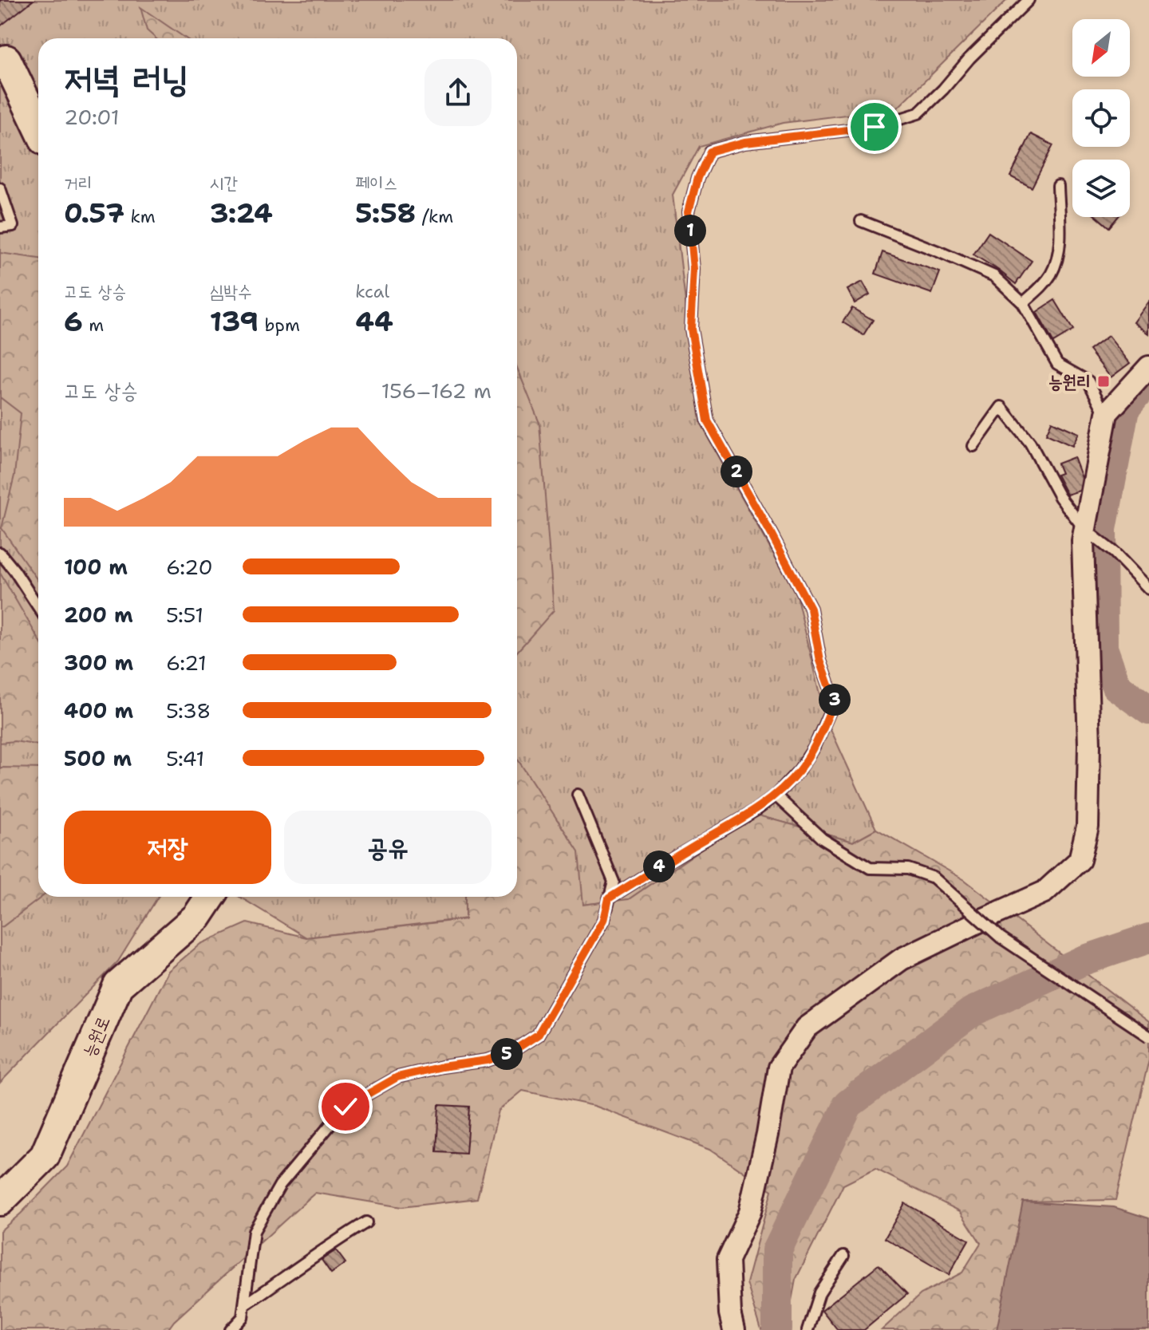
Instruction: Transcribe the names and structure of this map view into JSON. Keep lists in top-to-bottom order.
{
  "streets": {
    "street": ["능원로"]
  },
  "places": {
    "transit": ["능원리"]
  },
  "north": "bottom left",
  "page": {
    "heading": ["저녁 러닝", "20:01"],
    "stats": [
      ["거리", "0.57 km"],
      ["시간", "3:24"],
      ["페이스", "5:58 /km"],
      ["고도 상승", "6 m"],
      ["심박수", "139 bpm"],
      ["kcal", "44"]
    ],
    "pins": [
      "1",
      "2",
      "3",
      "4",
      "5"
    ],
    "chart": ["고도 상승", "156–162 m"],
    "list": [
      {
        "name": "100 m",
        "note": "6:20"
      },
      {
        "name": "200 m",
        "note": "5:51"
      },
      {
        "name": "300 m",
        "note": "6:21"
      },
      {
        "name": "400 m",
        "note": "5:38"
      },
      {
        "name": "500 m",
        "note": "5:41"
      }
    ],
    "buttons": ["저장", "공유"]
  }
}
